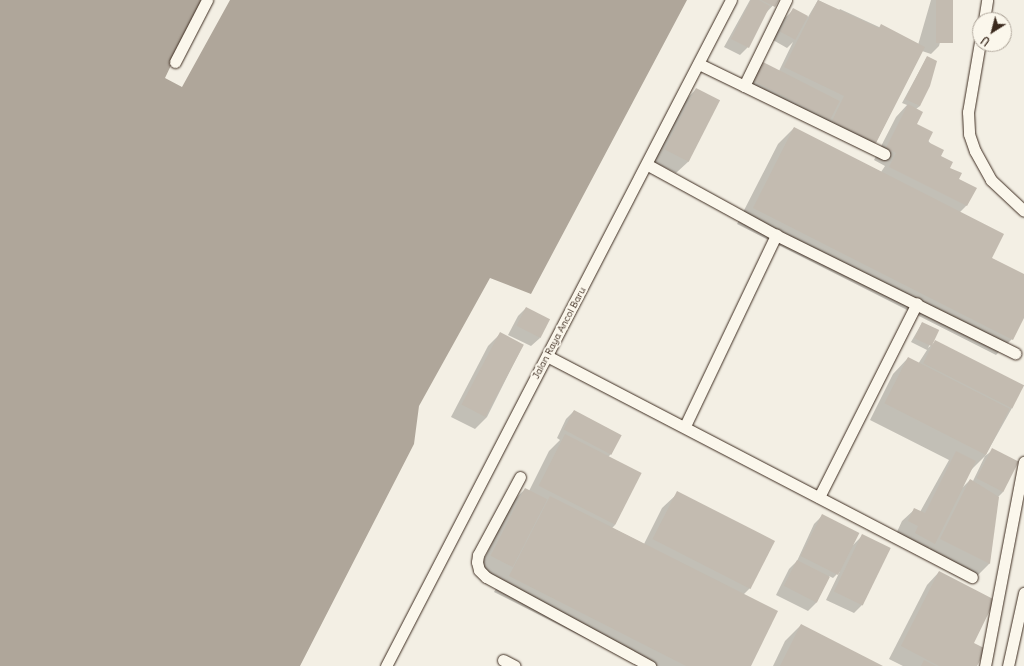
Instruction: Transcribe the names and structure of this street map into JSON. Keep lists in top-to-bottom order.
{
  "streets": {
    "lane": ["Jalan Raya Ancol Baru"]
  },
  "north": "bottom left"
}
